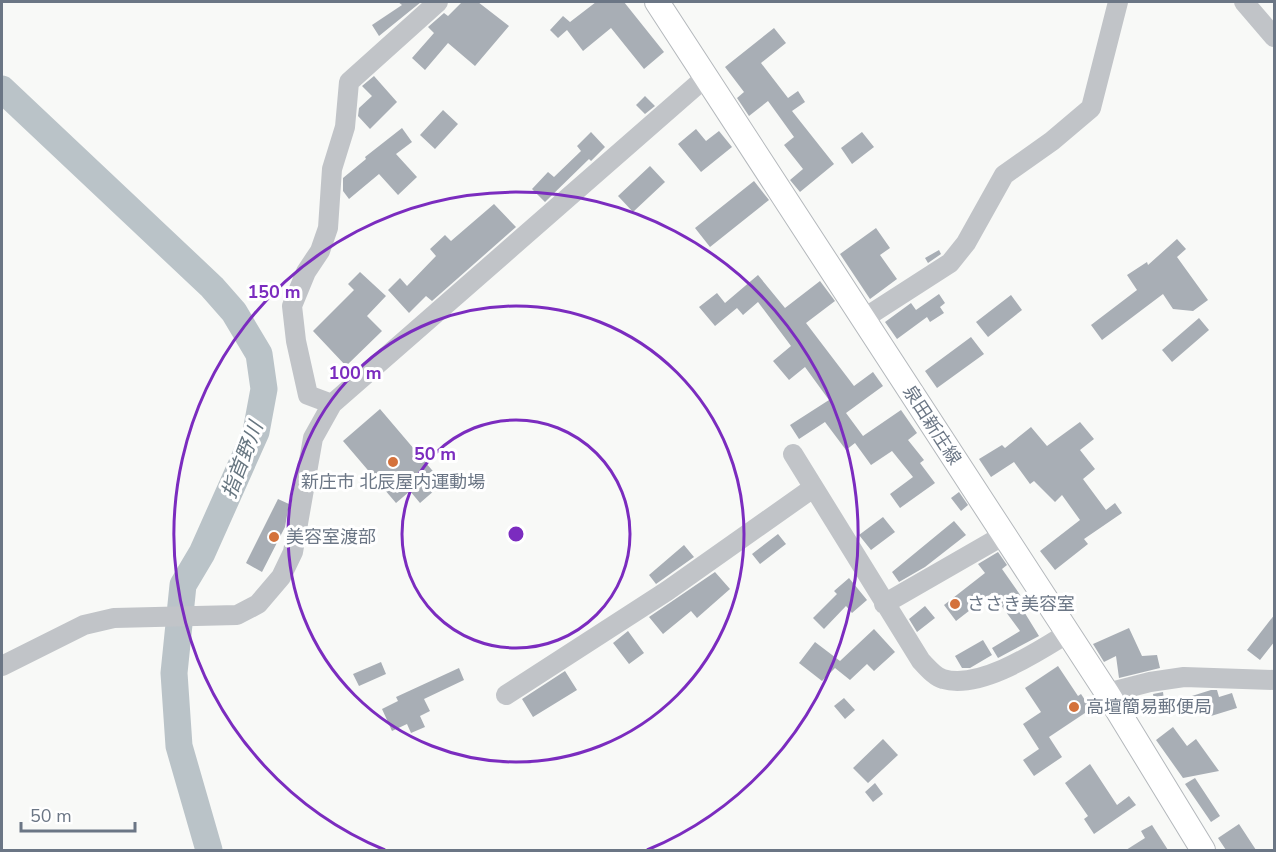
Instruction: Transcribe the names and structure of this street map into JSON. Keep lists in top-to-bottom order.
{
  "streets": {
    "main road": ["泉田新庄線"]
  },
  "water": ["指首野川"],
  "places": [
    "新庄市 北辰屋内運動場",
    "美容室渡部",
    "ささき美容室",
    "高壇簡易郵便局"
  ],
  "scale_bar": "50 m",
  "rings": ["150 m", "100 m", "50 m"]
}
